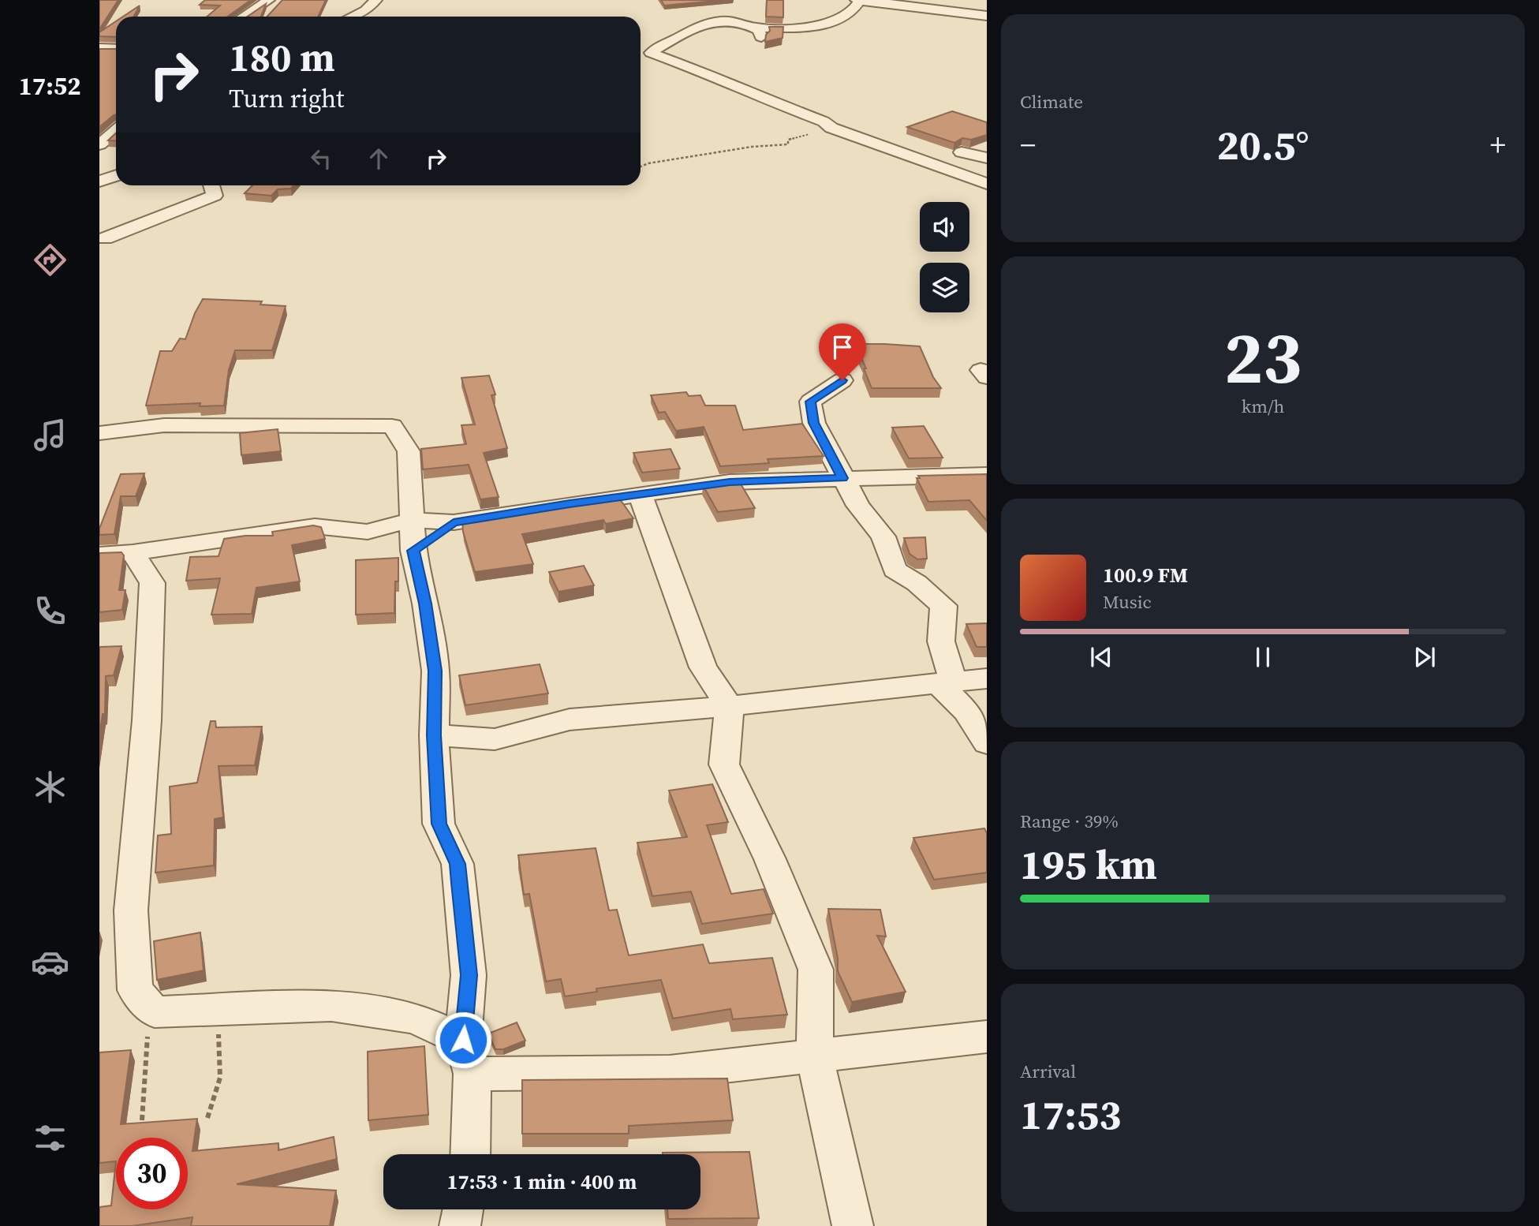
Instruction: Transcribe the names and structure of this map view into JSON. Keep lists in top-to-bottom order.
{
  "page": {
    "tabs": "17:52",
    "tile": [
      "Climate",
      ["23", "km/h"],
      ["Range · 39%", "195 km"],
      ["Arrival", "17:53"]
    ],
    "turn": ["180 m", "Turn right"],
    "heat": ["−", "20.5°", "+"],
    "song": ["100.9 FM", "Music"],
    "limit": "30",
    "trip": "17:53 · 1 min · 400 m"
  }
}
